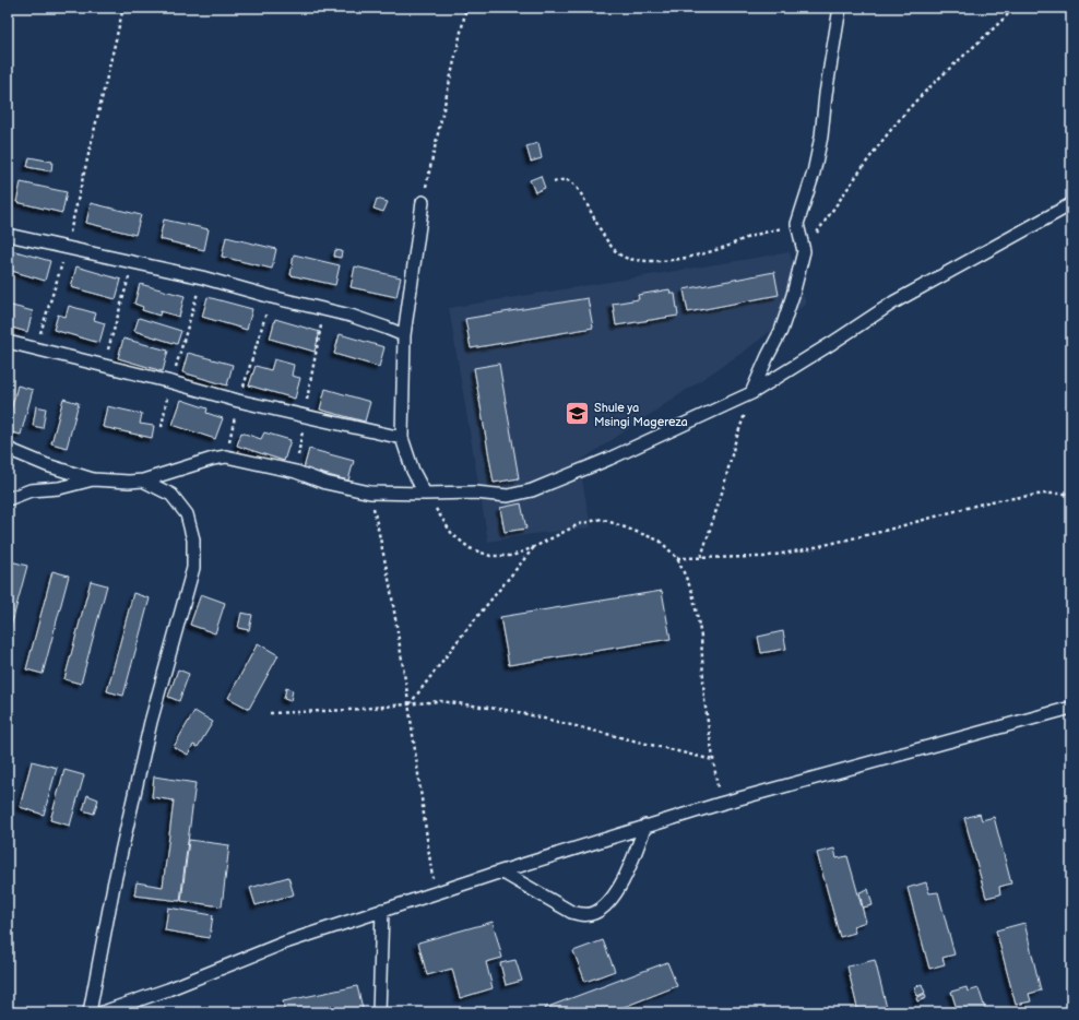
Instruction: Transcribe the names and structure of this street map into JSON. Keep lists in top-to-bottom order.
{
  "places": {
    "school or university": ["Shule ya Msingi Magereza"]
  }
}
